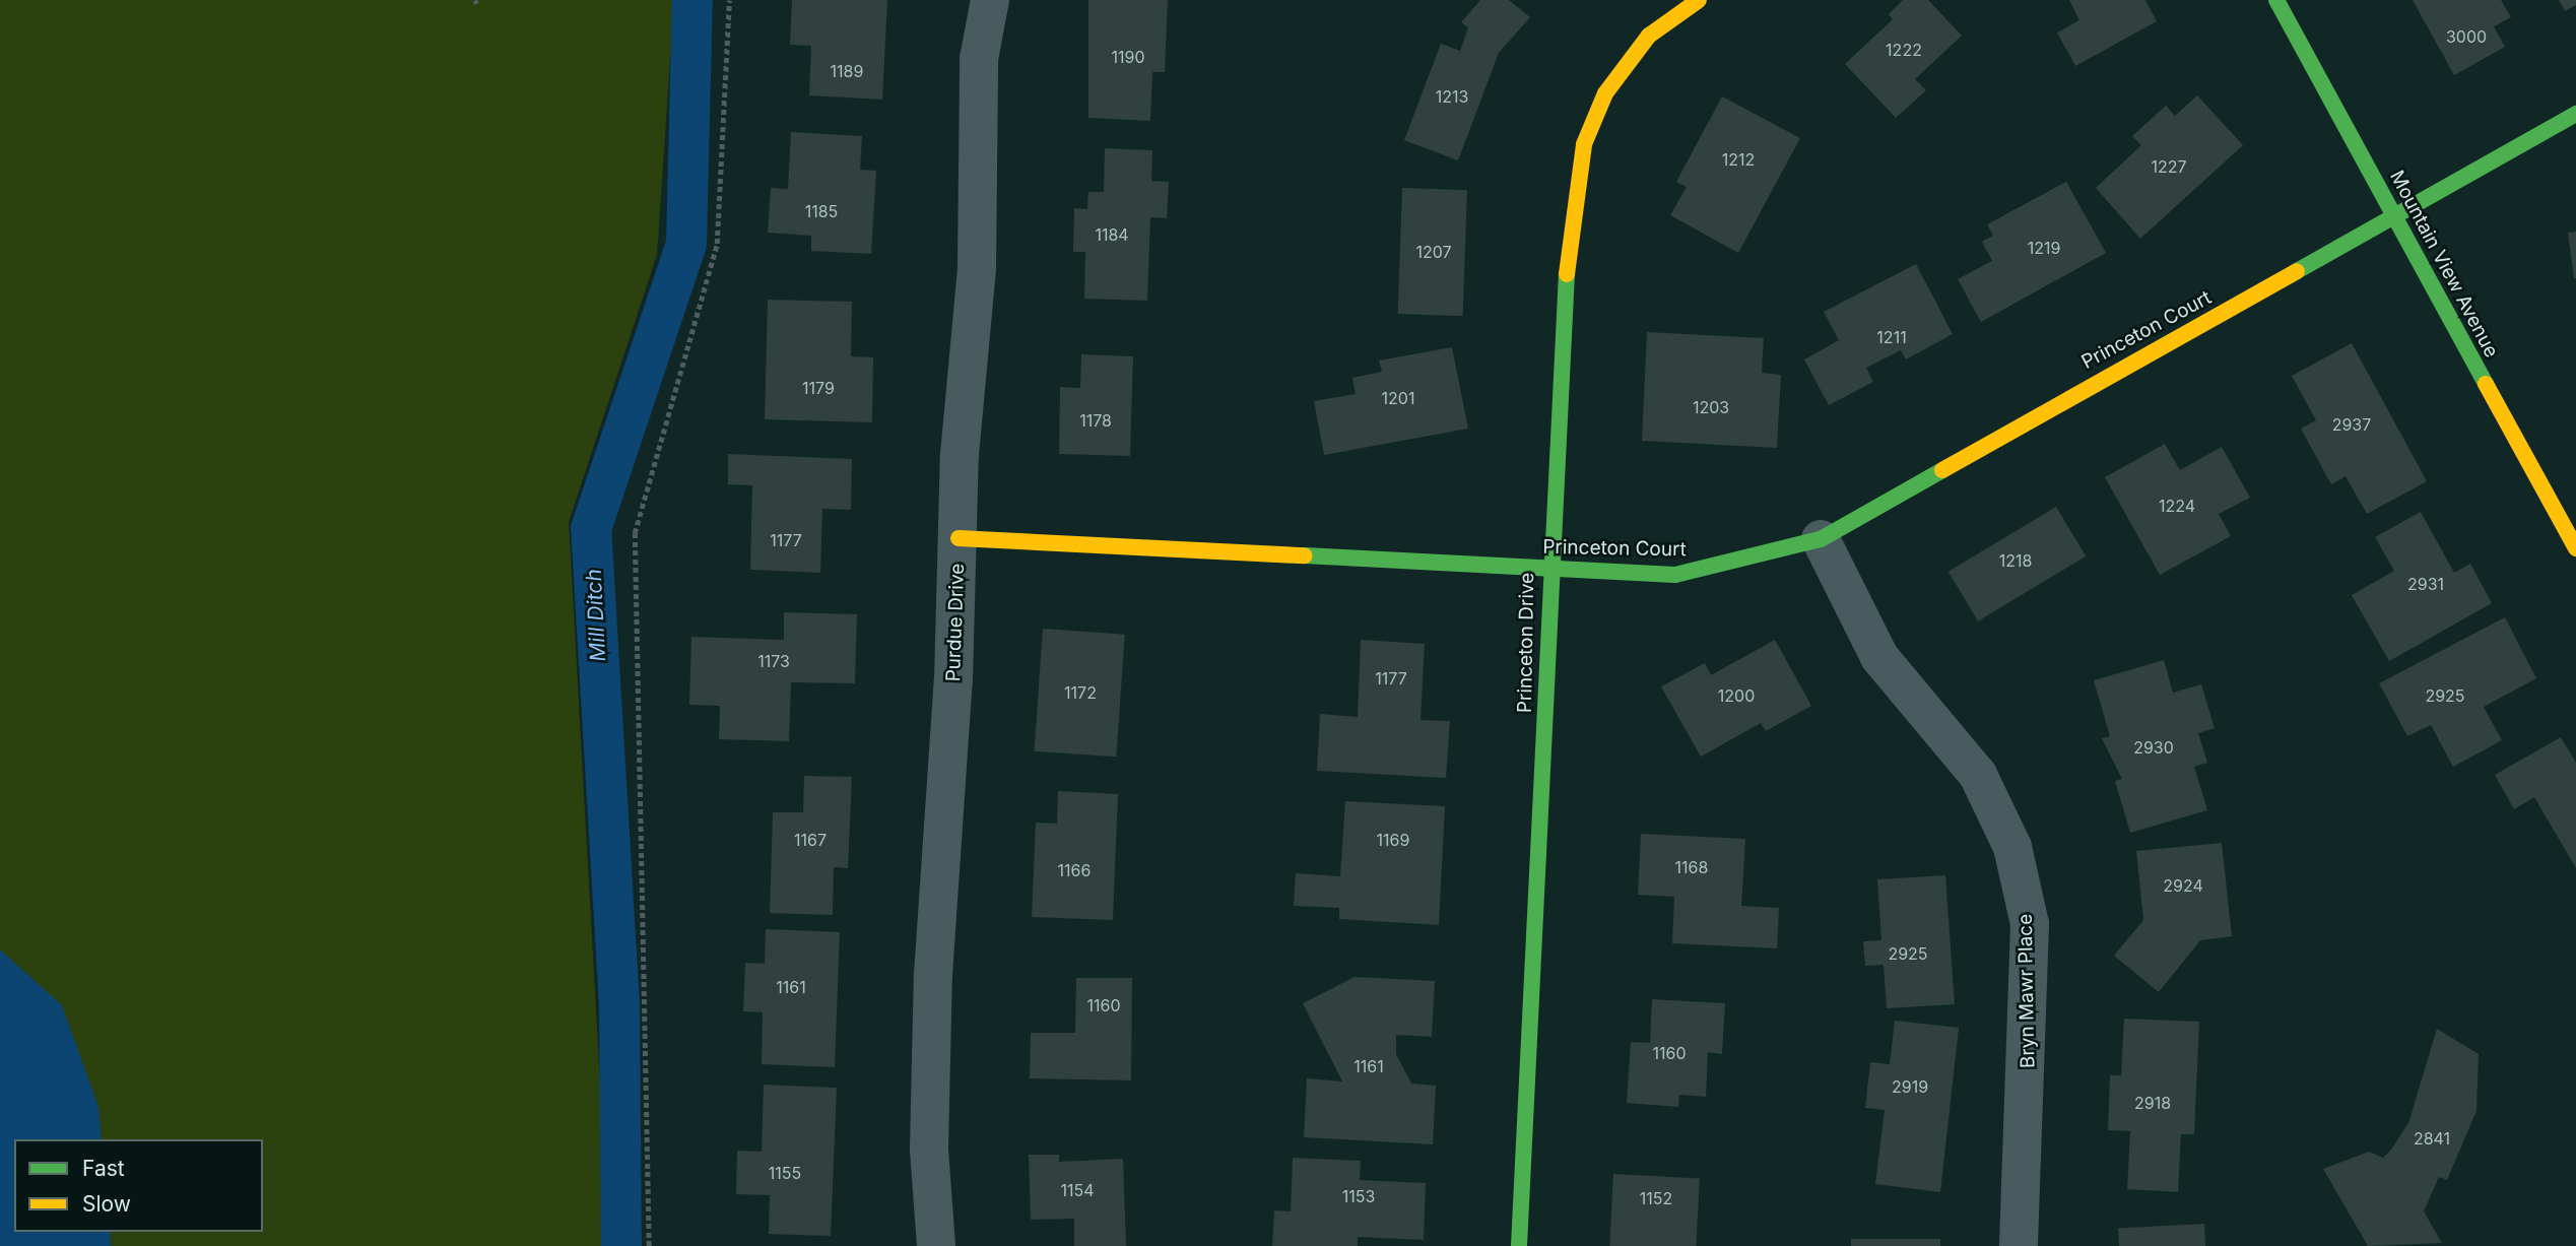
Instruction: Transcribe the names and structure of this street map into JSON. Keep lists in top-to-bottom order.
{
  "streets": {
    "street": [
      "Mountain View Avenue",
      "Princeton Court",
      "Purdue Drive",
      "Princeton Drive",
      "Bryn Mawr Place"
    ]
  },
  "crossings": [
    ["Mountain View Avenue", "Princeton Court"],
    ["Princeton Court", "Purdue Drive"],
    ["Princeton Court", "Princeton Drive"],
    ["Princeton Court", "Bryn Mawr Place"]
  ],
  "water": ["Mill Ditch"],
  "house_numbers": [
    "3000",
    "1222",
    "1190",
    "1189",
    "1213",
    "1212",
    "1227",
    "1185",
    "1184",
    "1219",
    "1207",
    "1211",
    "1179",
    "1201",
    "1203",
    "1178",
    "2937",
    "1224",
    "1177",
    "1218",
    "2931",
    "1173",
    "1177",
    "1172",
    "1200",
    "2925",
    "2930",
    "1167",
    "1169",
    "1168",
    "1166",
    "2924",
    "2925",
    "1161",
    "1160",
    "1160",
    "1161",
    "2919",
    "2918",
    "2841",
    "1155",
    "1154",
    "1153",
    "1152"
  ],
  "legend": ["Fast", "Slow"]
}
